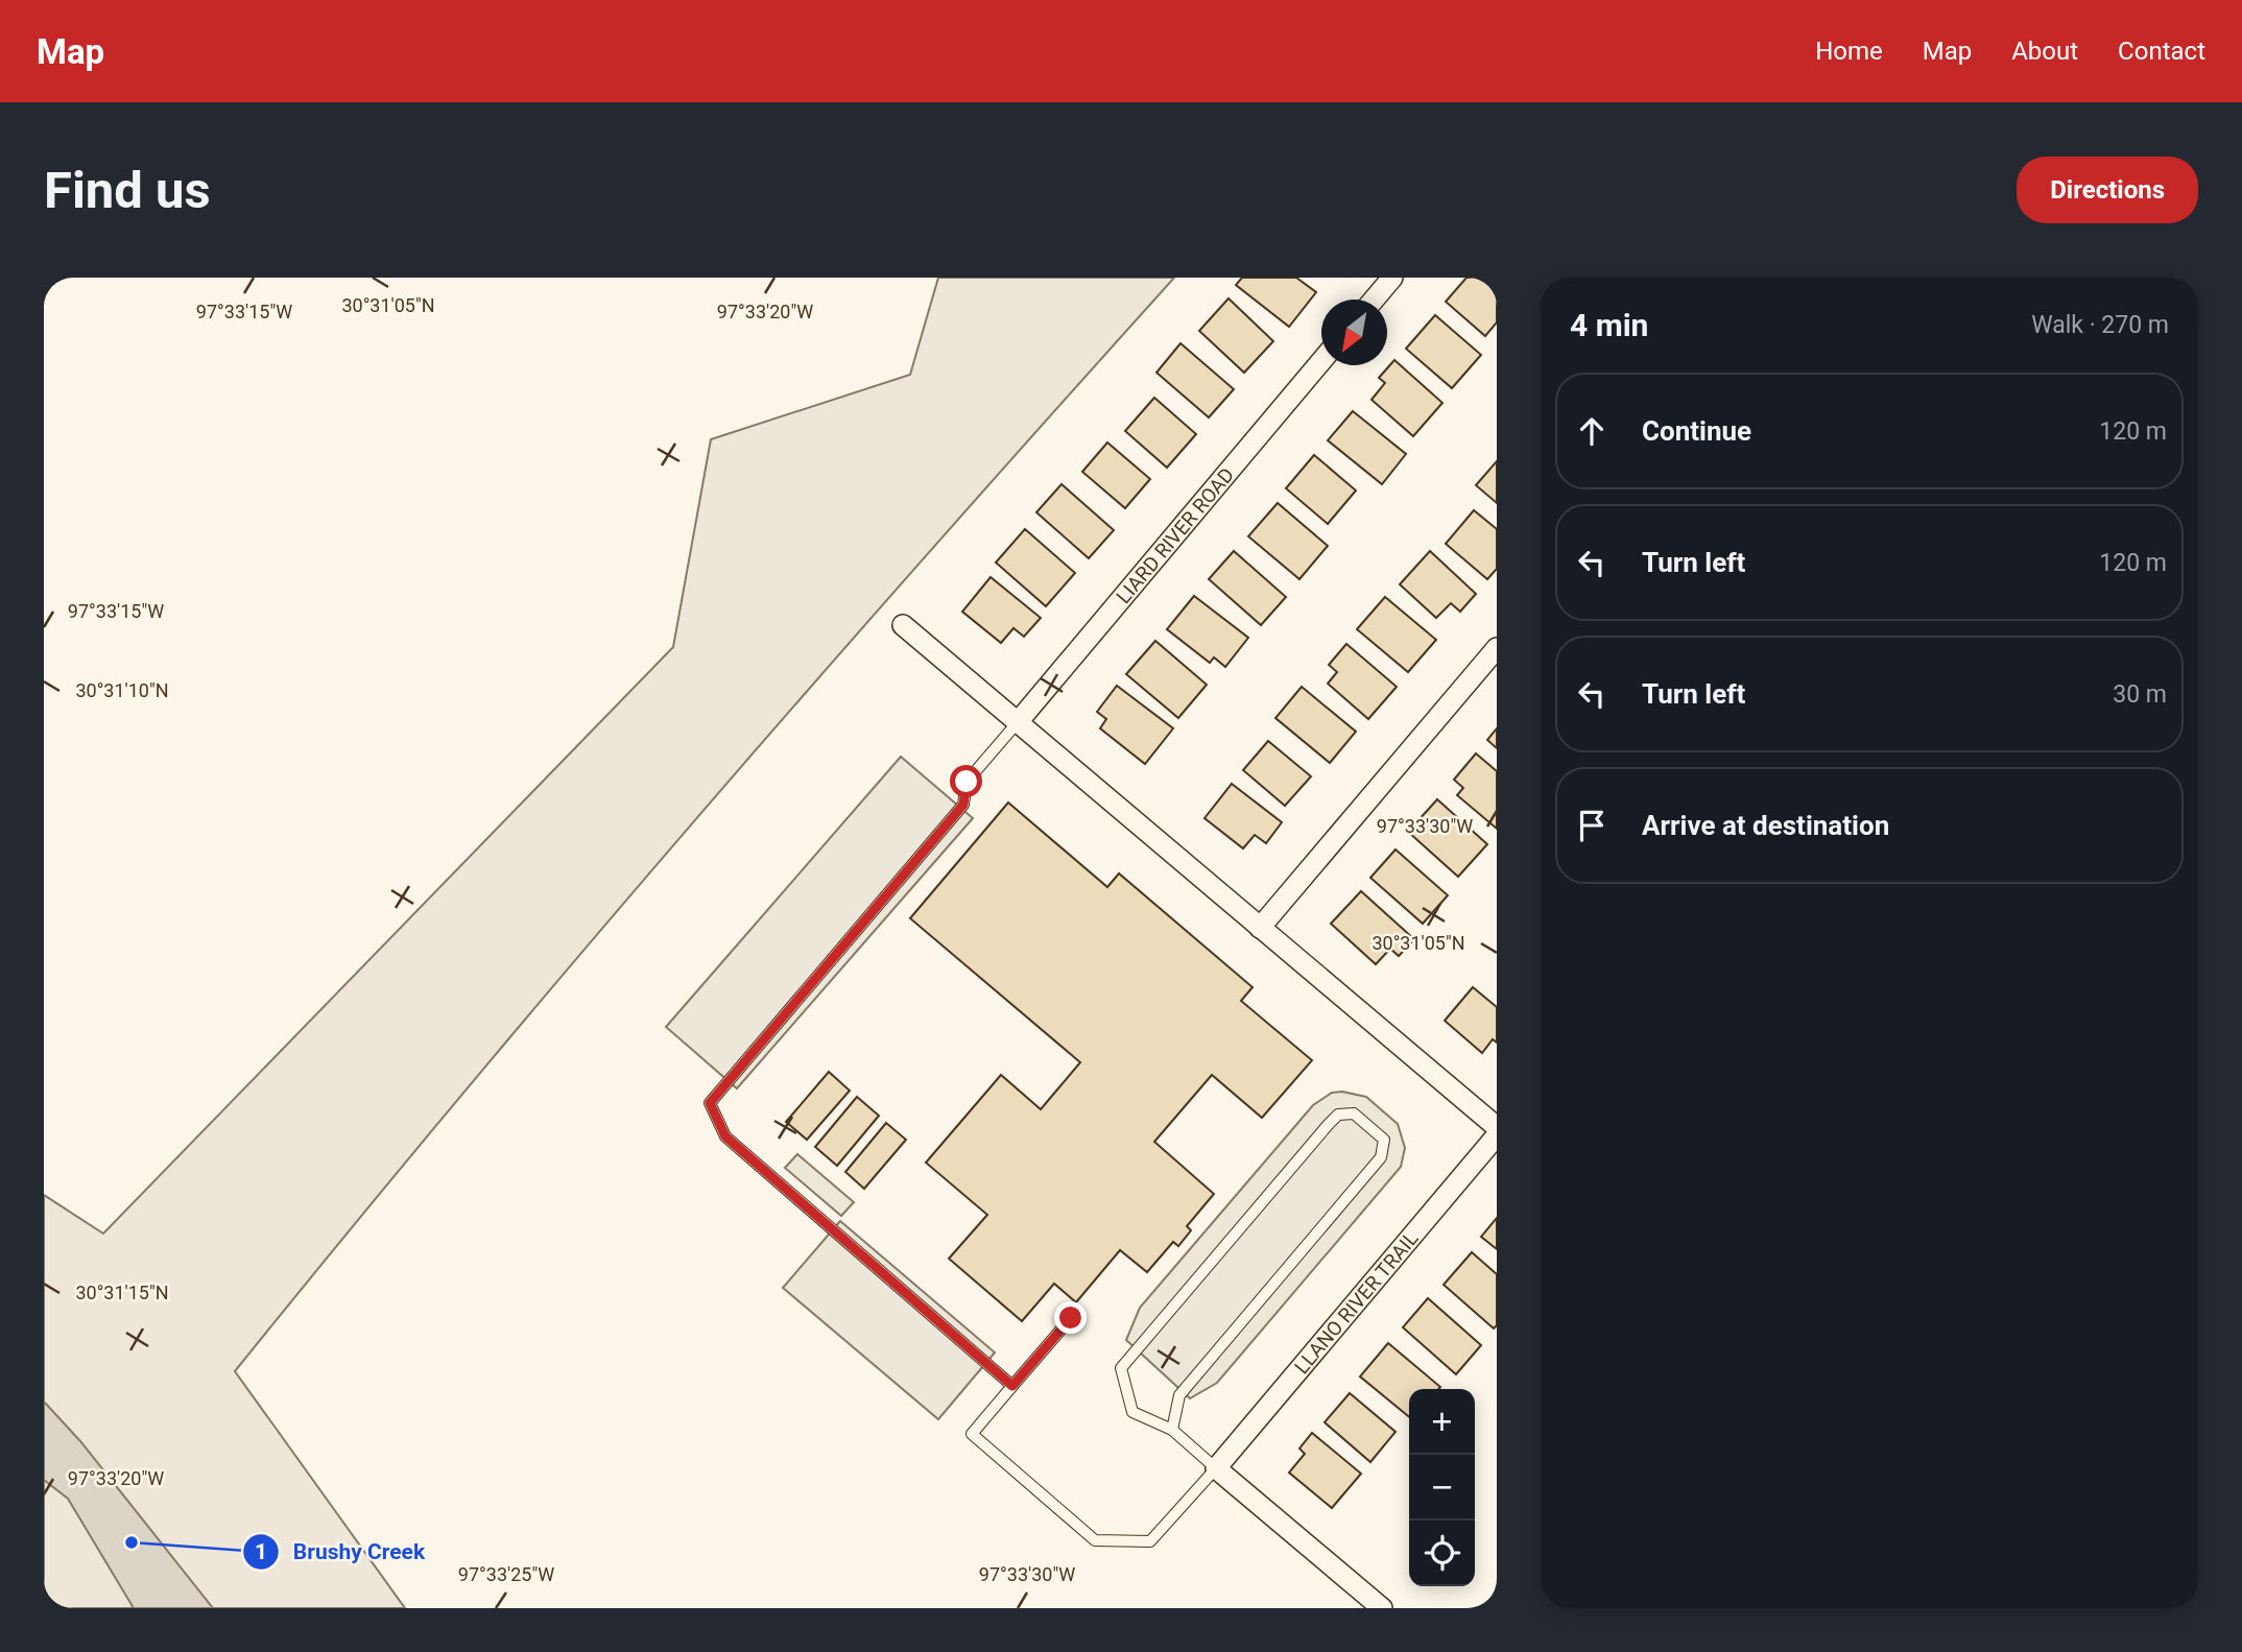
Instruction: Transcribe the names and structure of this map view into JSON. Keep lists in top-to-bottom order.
{
  "streets": {
    "street": ["LIARD RIVER ROAD", "LLANO RIVER TRAIL"]
  },
  "places": ["Brushy Creek"],
  "north": "bottom left",
  "page": {
    "header": "Map",
    "nav": [
      "Home",
      "Map",
      "About",
      "Contact"
    ],
    "buttons": "Directions",
    "title": "Find us",
    "heading": ["4 min", "Walk · 270 m"],
    "list": [
      ["Continue", "120 m"],
      ["Turn left", "120 m"],
      ["Turn left", "30 m"],
      "Arrive at destination"
    ],
    "map_buttons": ["+", "−"]
  },
  "coordinates": [
    "30°31'05\"N",
    "97°33'15\"W",
    "97°33'20\"W",
    "30°31'10\"N",
    "97°33'30\"W",
    "30°31'15\"N",
    "97°33'25\"W"
  ]
}
